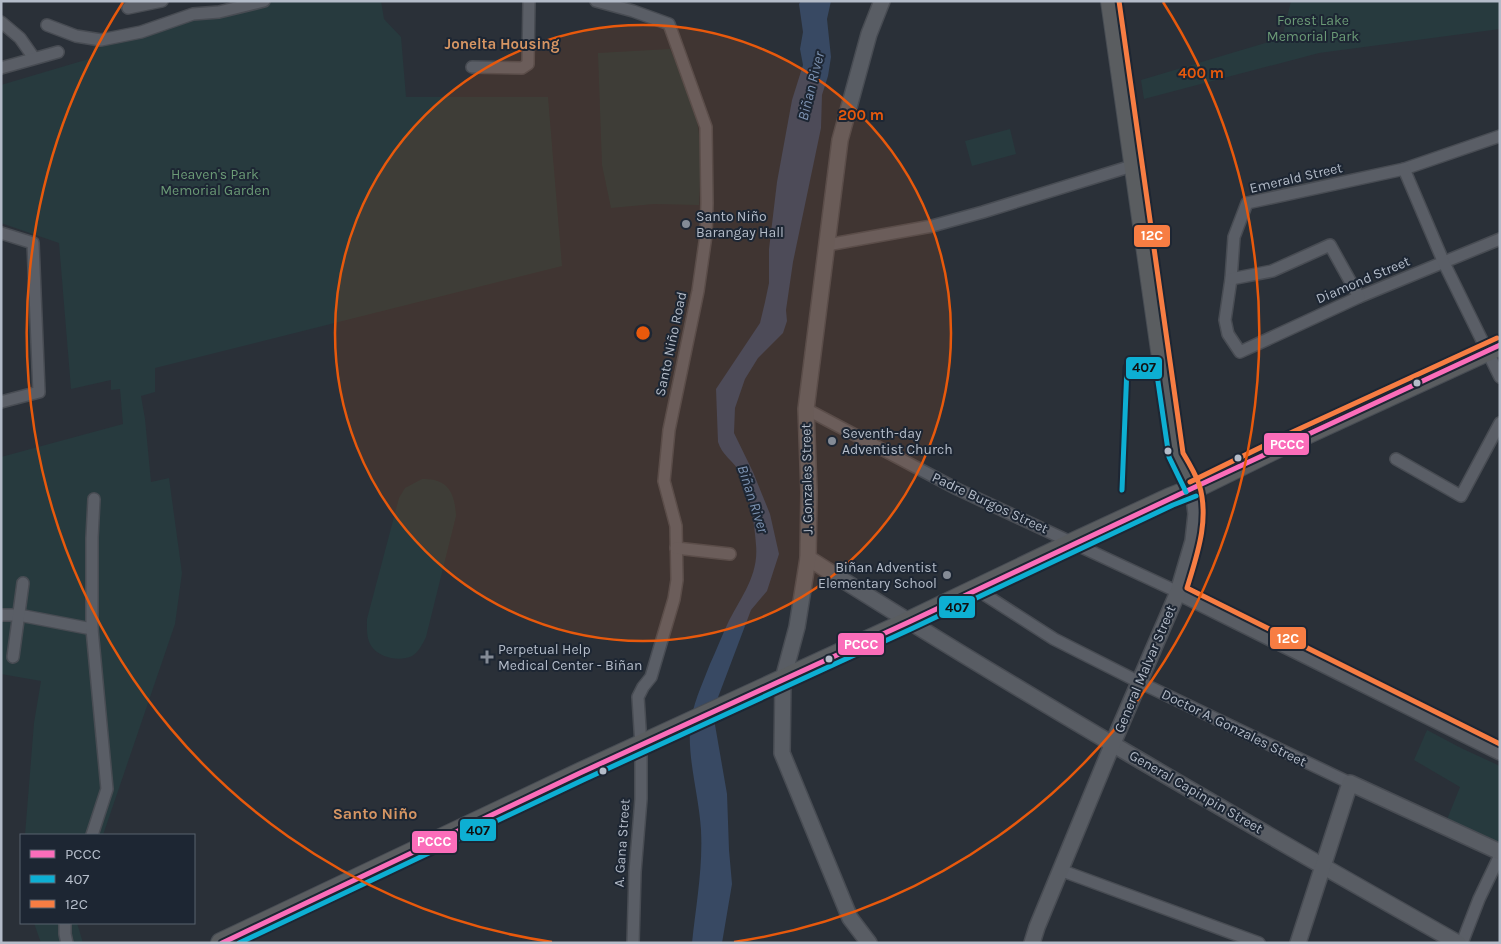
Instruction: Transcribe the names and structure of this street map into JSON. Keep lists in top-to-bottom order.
{
  "streets": {
    "highway": ["General Malvar Street"],
    "street": [
      "Emerald Street",
      "Diamond Street",
      "Santo Niño Road",
      "J. Gonzales Street",
      "Padre Burgos Street",
      "Doctor A. Gonzales Street",
      "General Capinpin Street",
      "A. Gana Street"
    ]
  },
  "crossings": [
    ["Emerald Street", "Diamond Street"],
    ["Santo Niño Road", "A. Gana Street"],
    ["J. Gonzales Street", "Padre Burgos Street"],
    ["J. Gonzales Street", "General Capinpin Street"],
    ["Padre Burgos Street", "General Malvar Street"],
    ["General Malvar Street", "Doctor A. Gonzales Street"],
    ["General Malvar Street", "General Capinpin Street"]
  ],
  "districts": ["Jonelta Housing", "Santo Niño"],
  "water": ["Biñan River"],
  "parks": ["Forest Lake Memorial Park", "Heaven's Park Memorial Garden"],
  "places": {
    "other": ["Santo Niño Barangay Hall", "Seventh-day Adventist Church", "Biñan Adventist Elementary School"],
    "health": ["Perpetual Help Medical Center - Biñan"]
  },
  "lines": ["transit line 12C", "transit line PCCC", "transit line 407"],
  "legend": ["PCCC", "407", "12C"],
  "rings": ["400 m", "200 m"]
}
